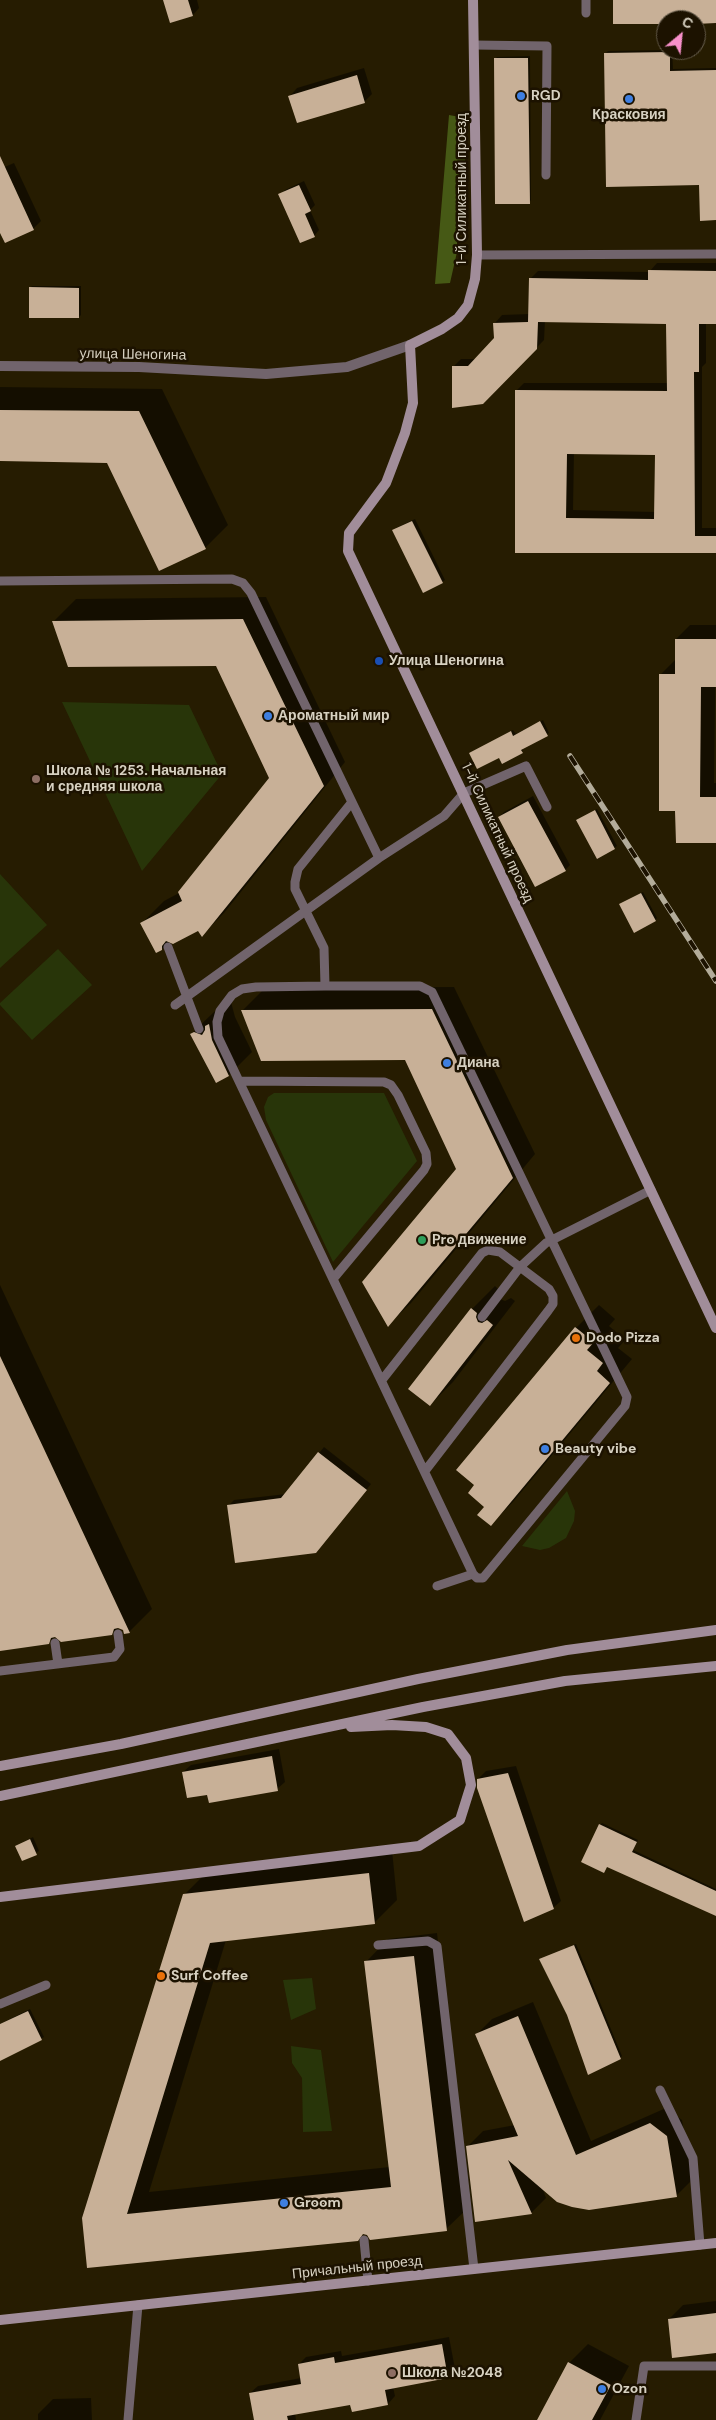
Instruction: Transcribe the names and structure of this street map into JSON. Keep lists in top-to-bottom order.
{
  "streets": {
    "street": ["1-й Силикатный проезд", "улица Шеногина", "Причальный проезд"]
  },
  "crossings": [
    ["1-й Силикатный проезд", "улица Шеногина"]
  ],
  "places": [
    "RGD",
    "Красковия",
    "Улица Шеногина",
    "Ароматный мир",
    "Школа № 1253. Начальная и средняя школа",
    "Диана",
    "Pro движение",
    "Dodo Pizza",
    "Beauty vibe",
    "Surf Coffee",
    "Groom",
    "Школа №2048",
    "Ozon"
  ],
  "north": "top right"
}
